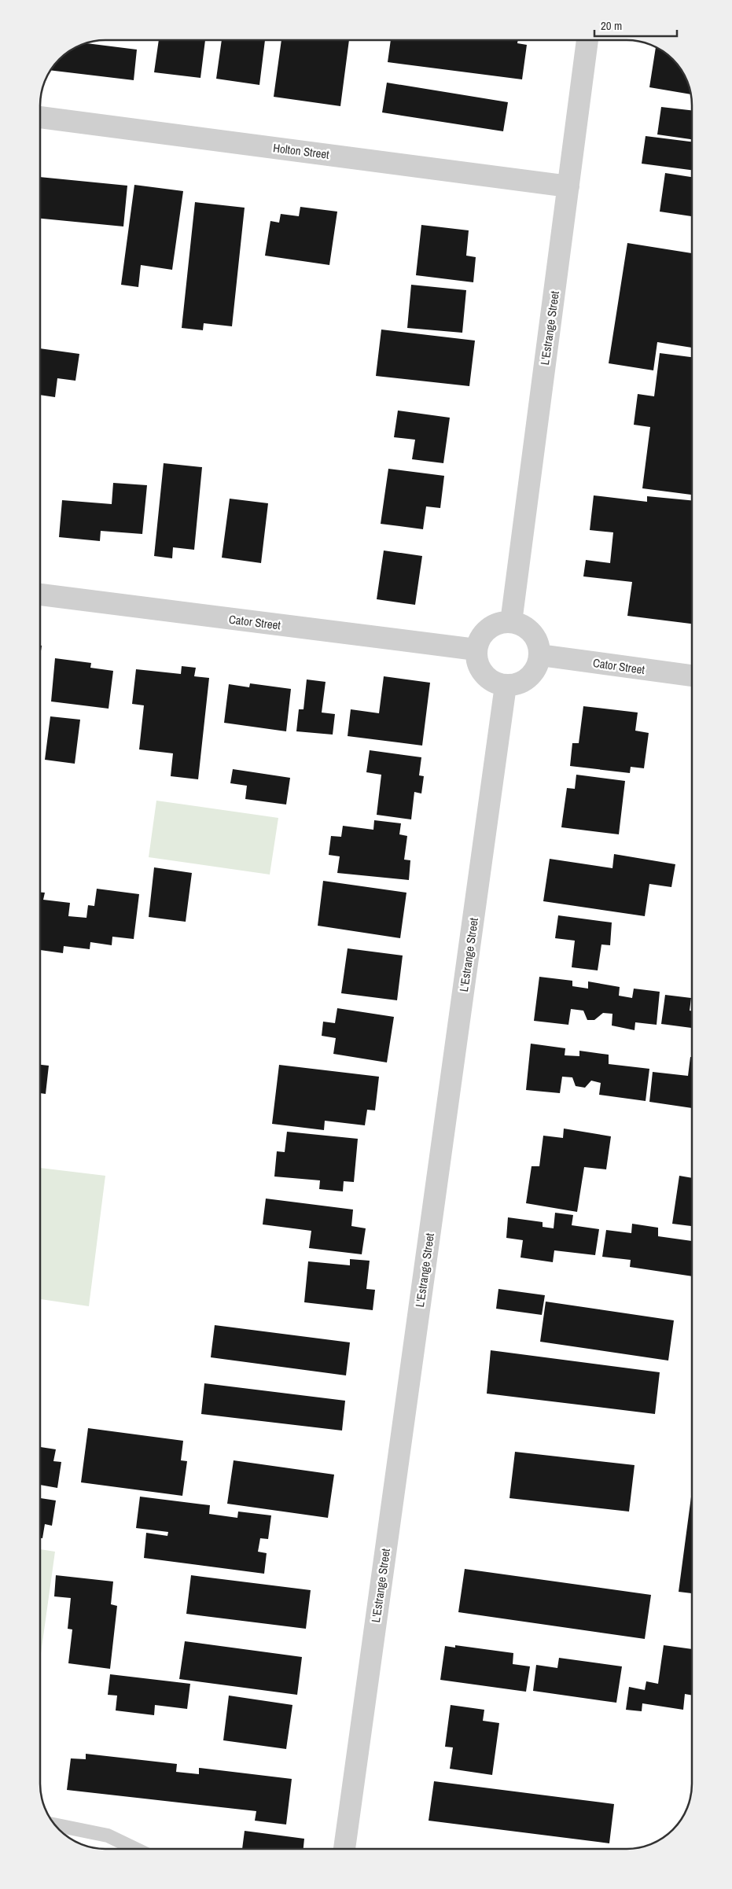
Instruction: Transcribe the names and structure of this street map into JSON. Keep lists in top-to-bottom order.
{
  "streets": {
    "street": ["Holton Street", "L'Estrange Street", "Cator Street"]
  },
  "crossings": [
    ["Holton Street", "L'Estrange Street"],
    ["L'Estrange Street", "Cator Street"]
  ],
  "scale_bar": "20 m"
}
